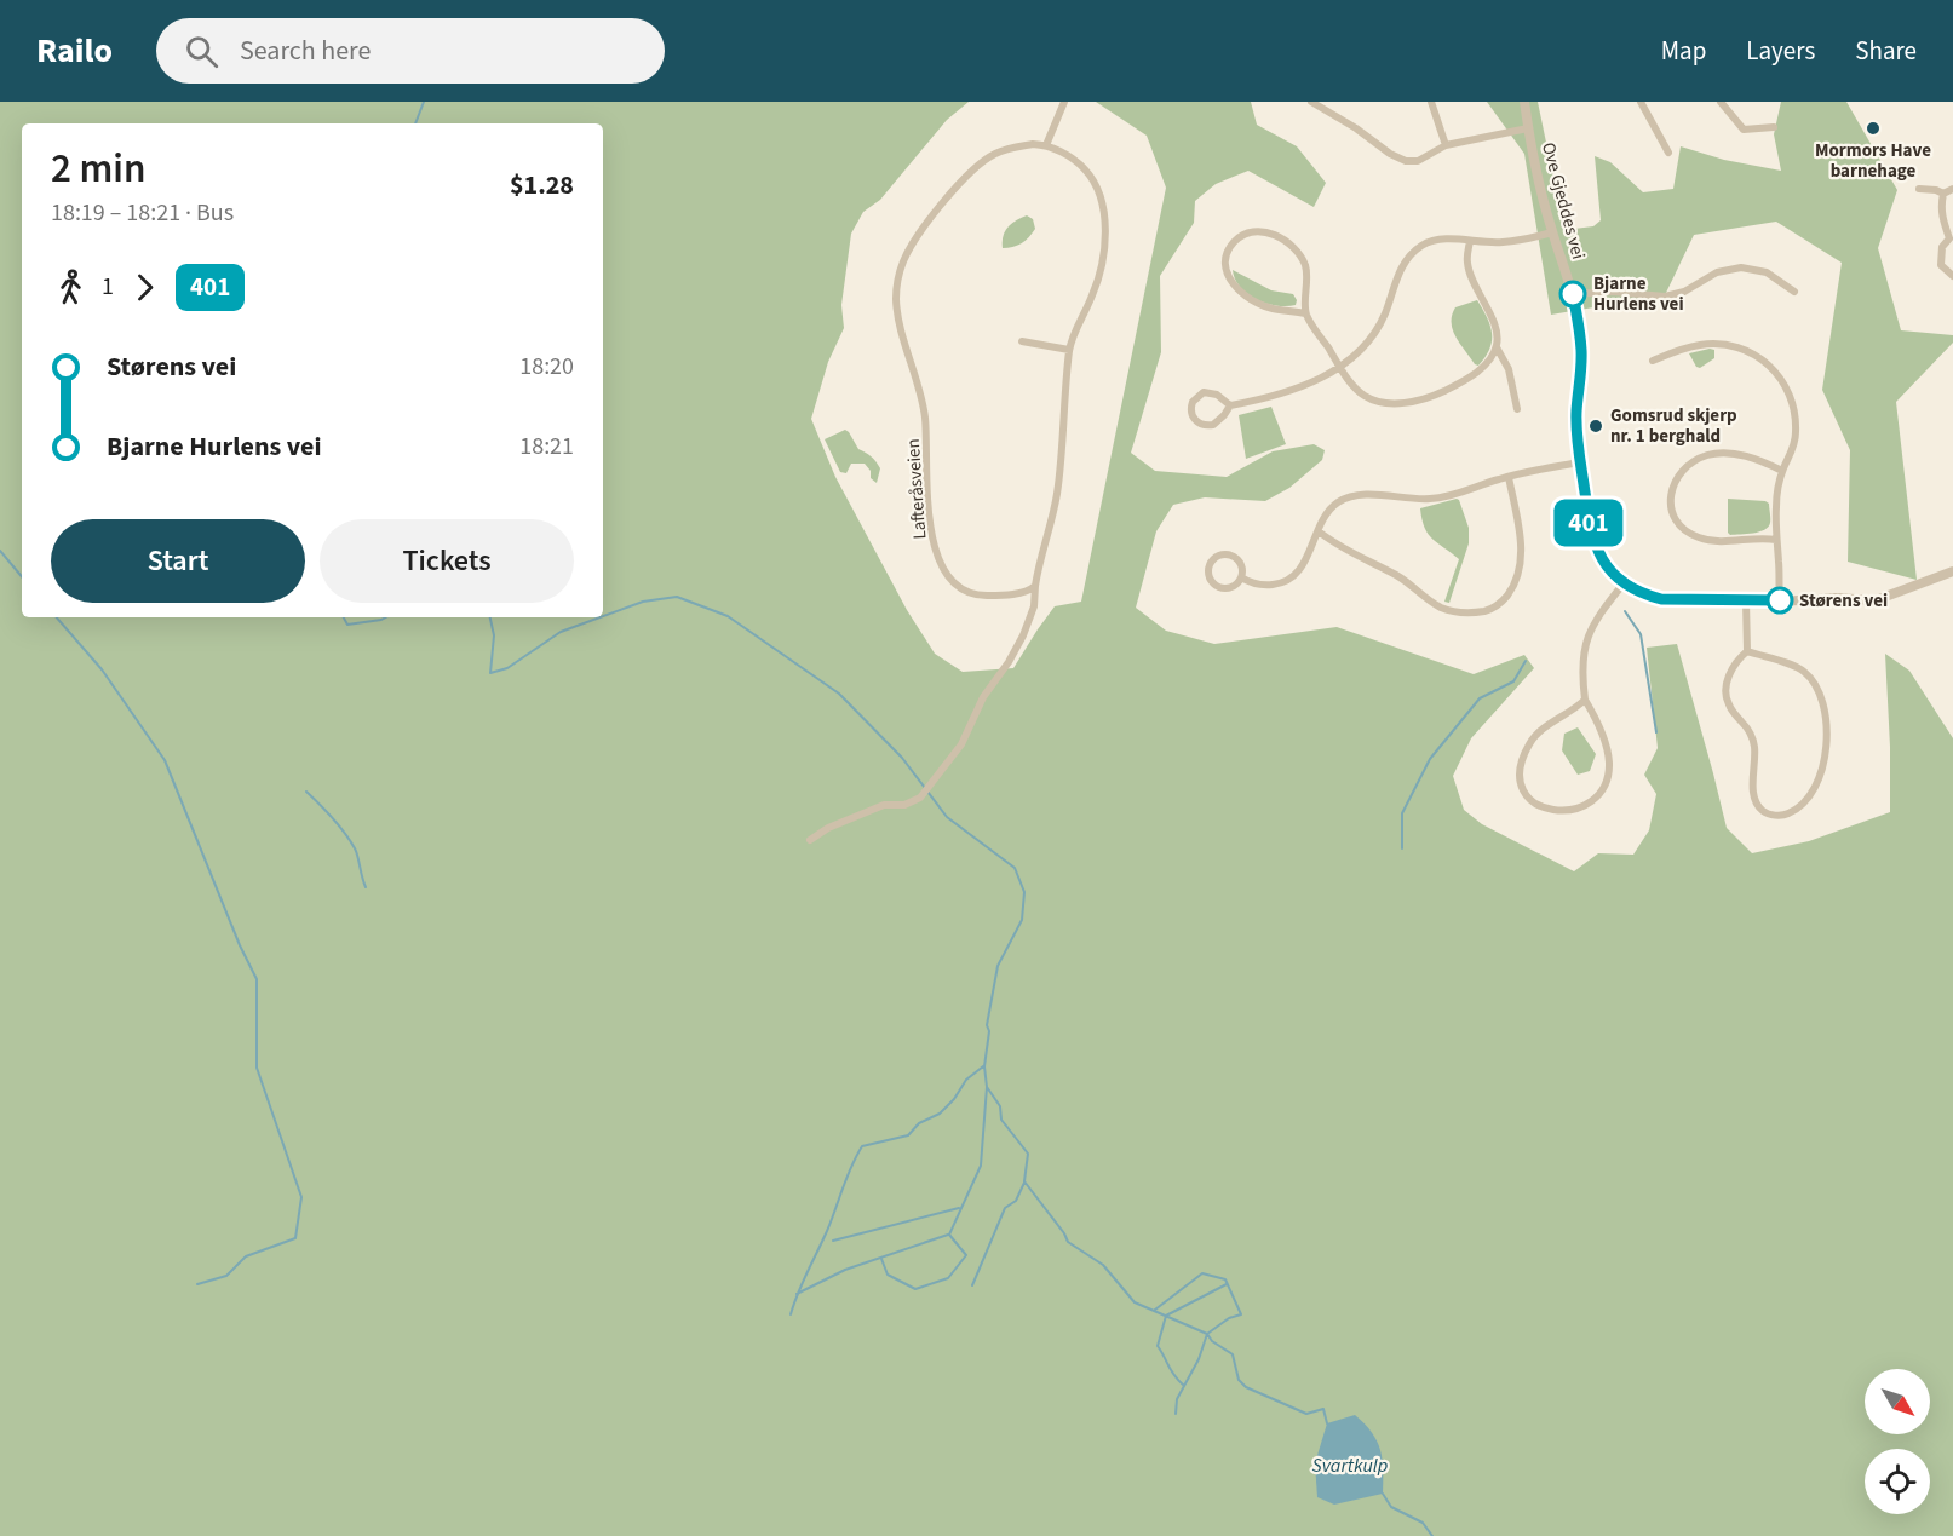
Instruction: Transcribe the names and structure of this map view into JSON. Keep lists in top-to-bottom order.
{
  "streets": {
    "street": ["Ove Gjeddes vei", "Lafteråsveien"]
  },
  "water": ["Svartkulp"],
  "places": [
    "Mormors Have barnehage",
    "Bjarne Hurlens vei",
    "Gomsrud skjerp nr. 1 berghald",
    "Størens vei"
  ],
  "lines": ["bus line 401"],
  "north": "bottom right",
  "page": {
    "header": "Railo",
    "search": "Search here",
    "nav": ["Map", "Layers", "Share"],
    "on_map": "401",
    "heading": ["2 min", "18:19 – 18:21 · Bus", "$1.28"],
    "legs": ["1", "401"],
    "list": [
      {
        "name": "Størens vei",
        "value": "18:20"
      },
      {
        "name": "Bjarne Hurlens vei",
        "value": "18:21"
      }
    ],
    "buttons": ["Start", "Tickets"]
  }
}
